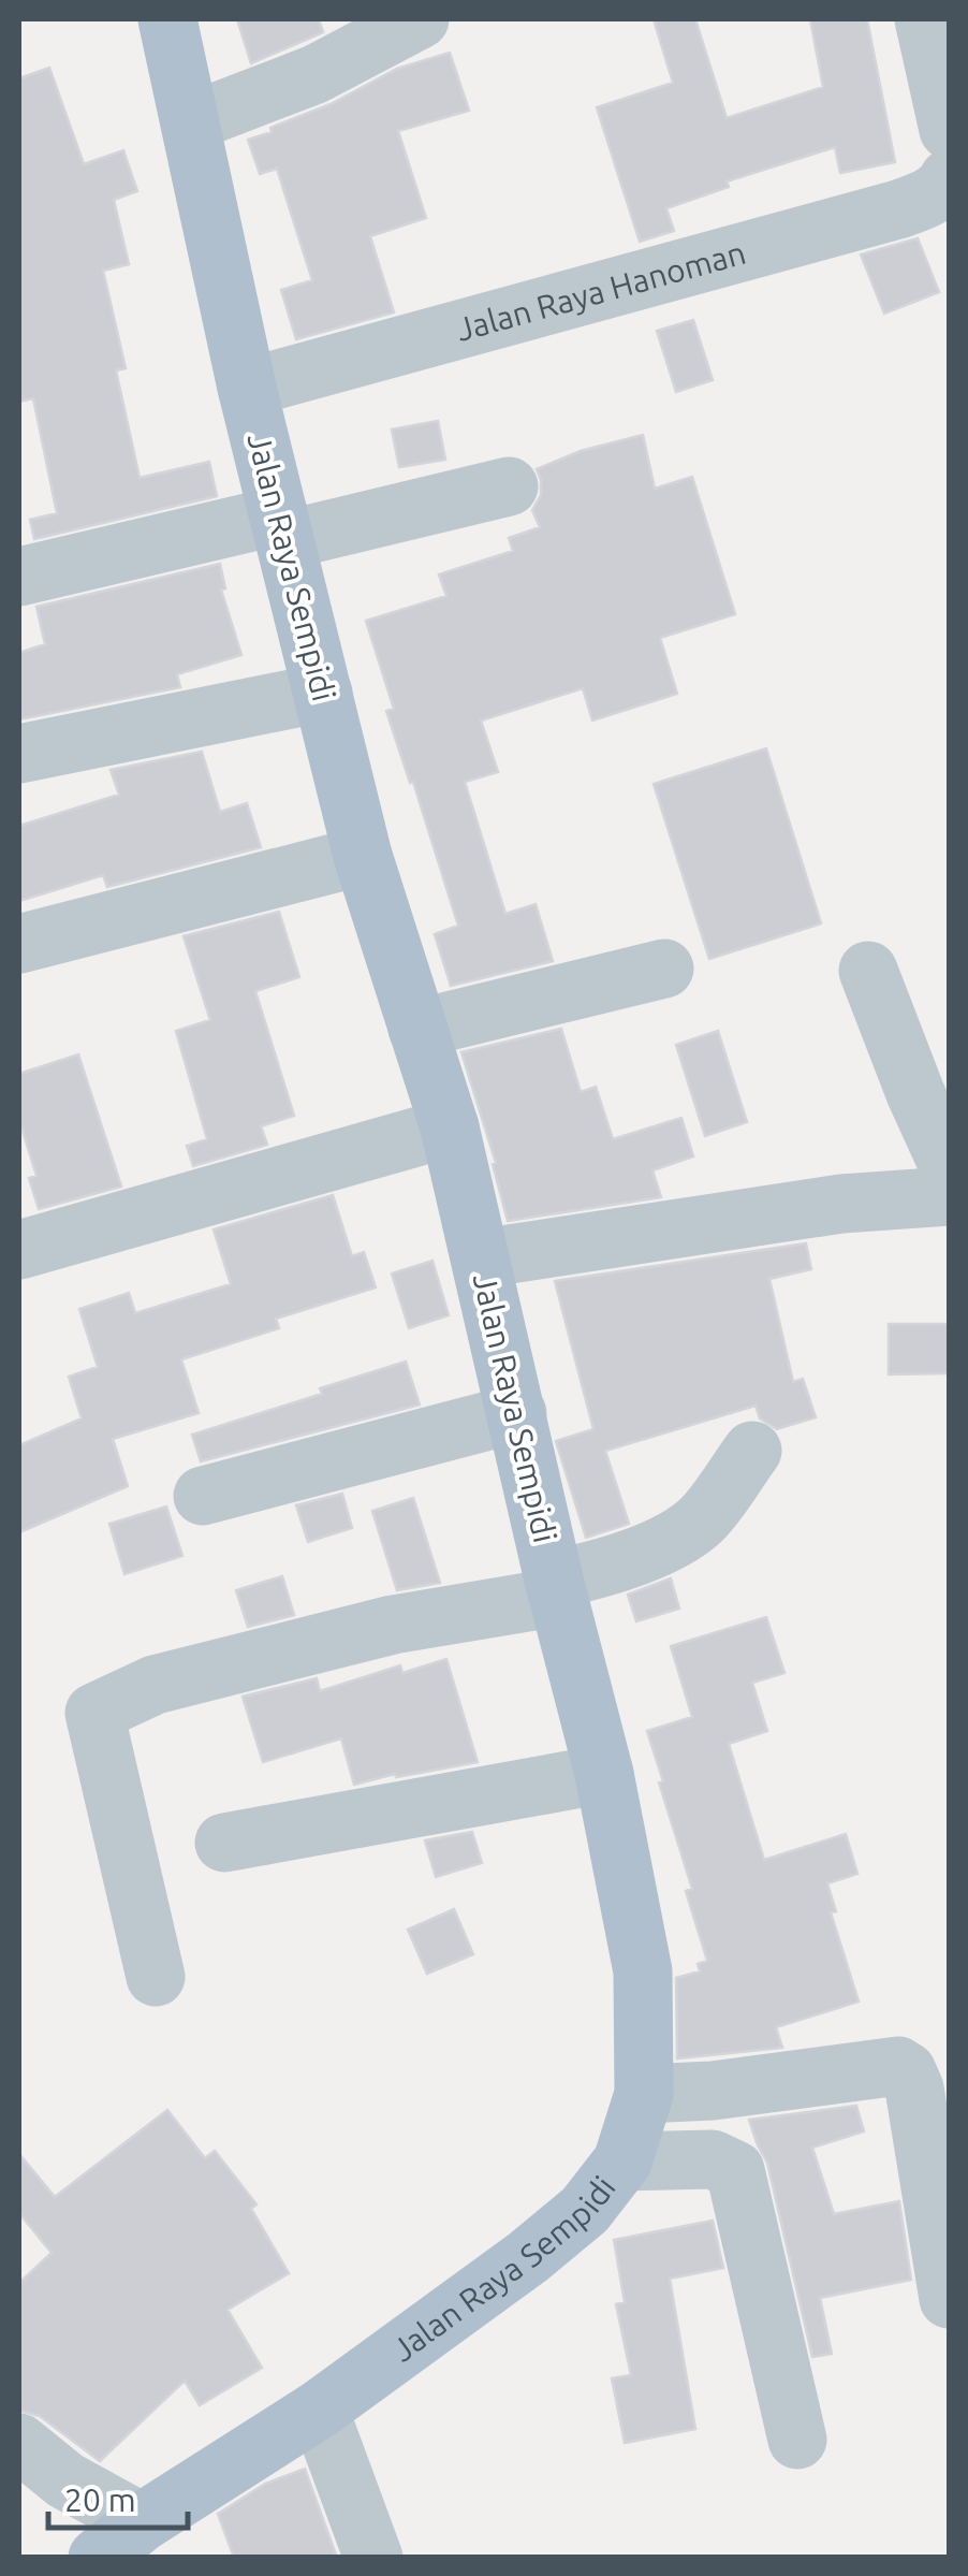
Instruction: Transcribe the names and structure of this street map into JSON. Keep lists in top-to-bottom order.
{
  "streets": {
    "main road": ["Jalan Raya Sempidi"],
    "street": ["Jalan Raya Hanoman"]
  },
  "crossings": [
    ["Jalan Raya Hanoman", "Jalan Raya Sempidi"]
  ],
  "scale_bar": "20 m"
}
